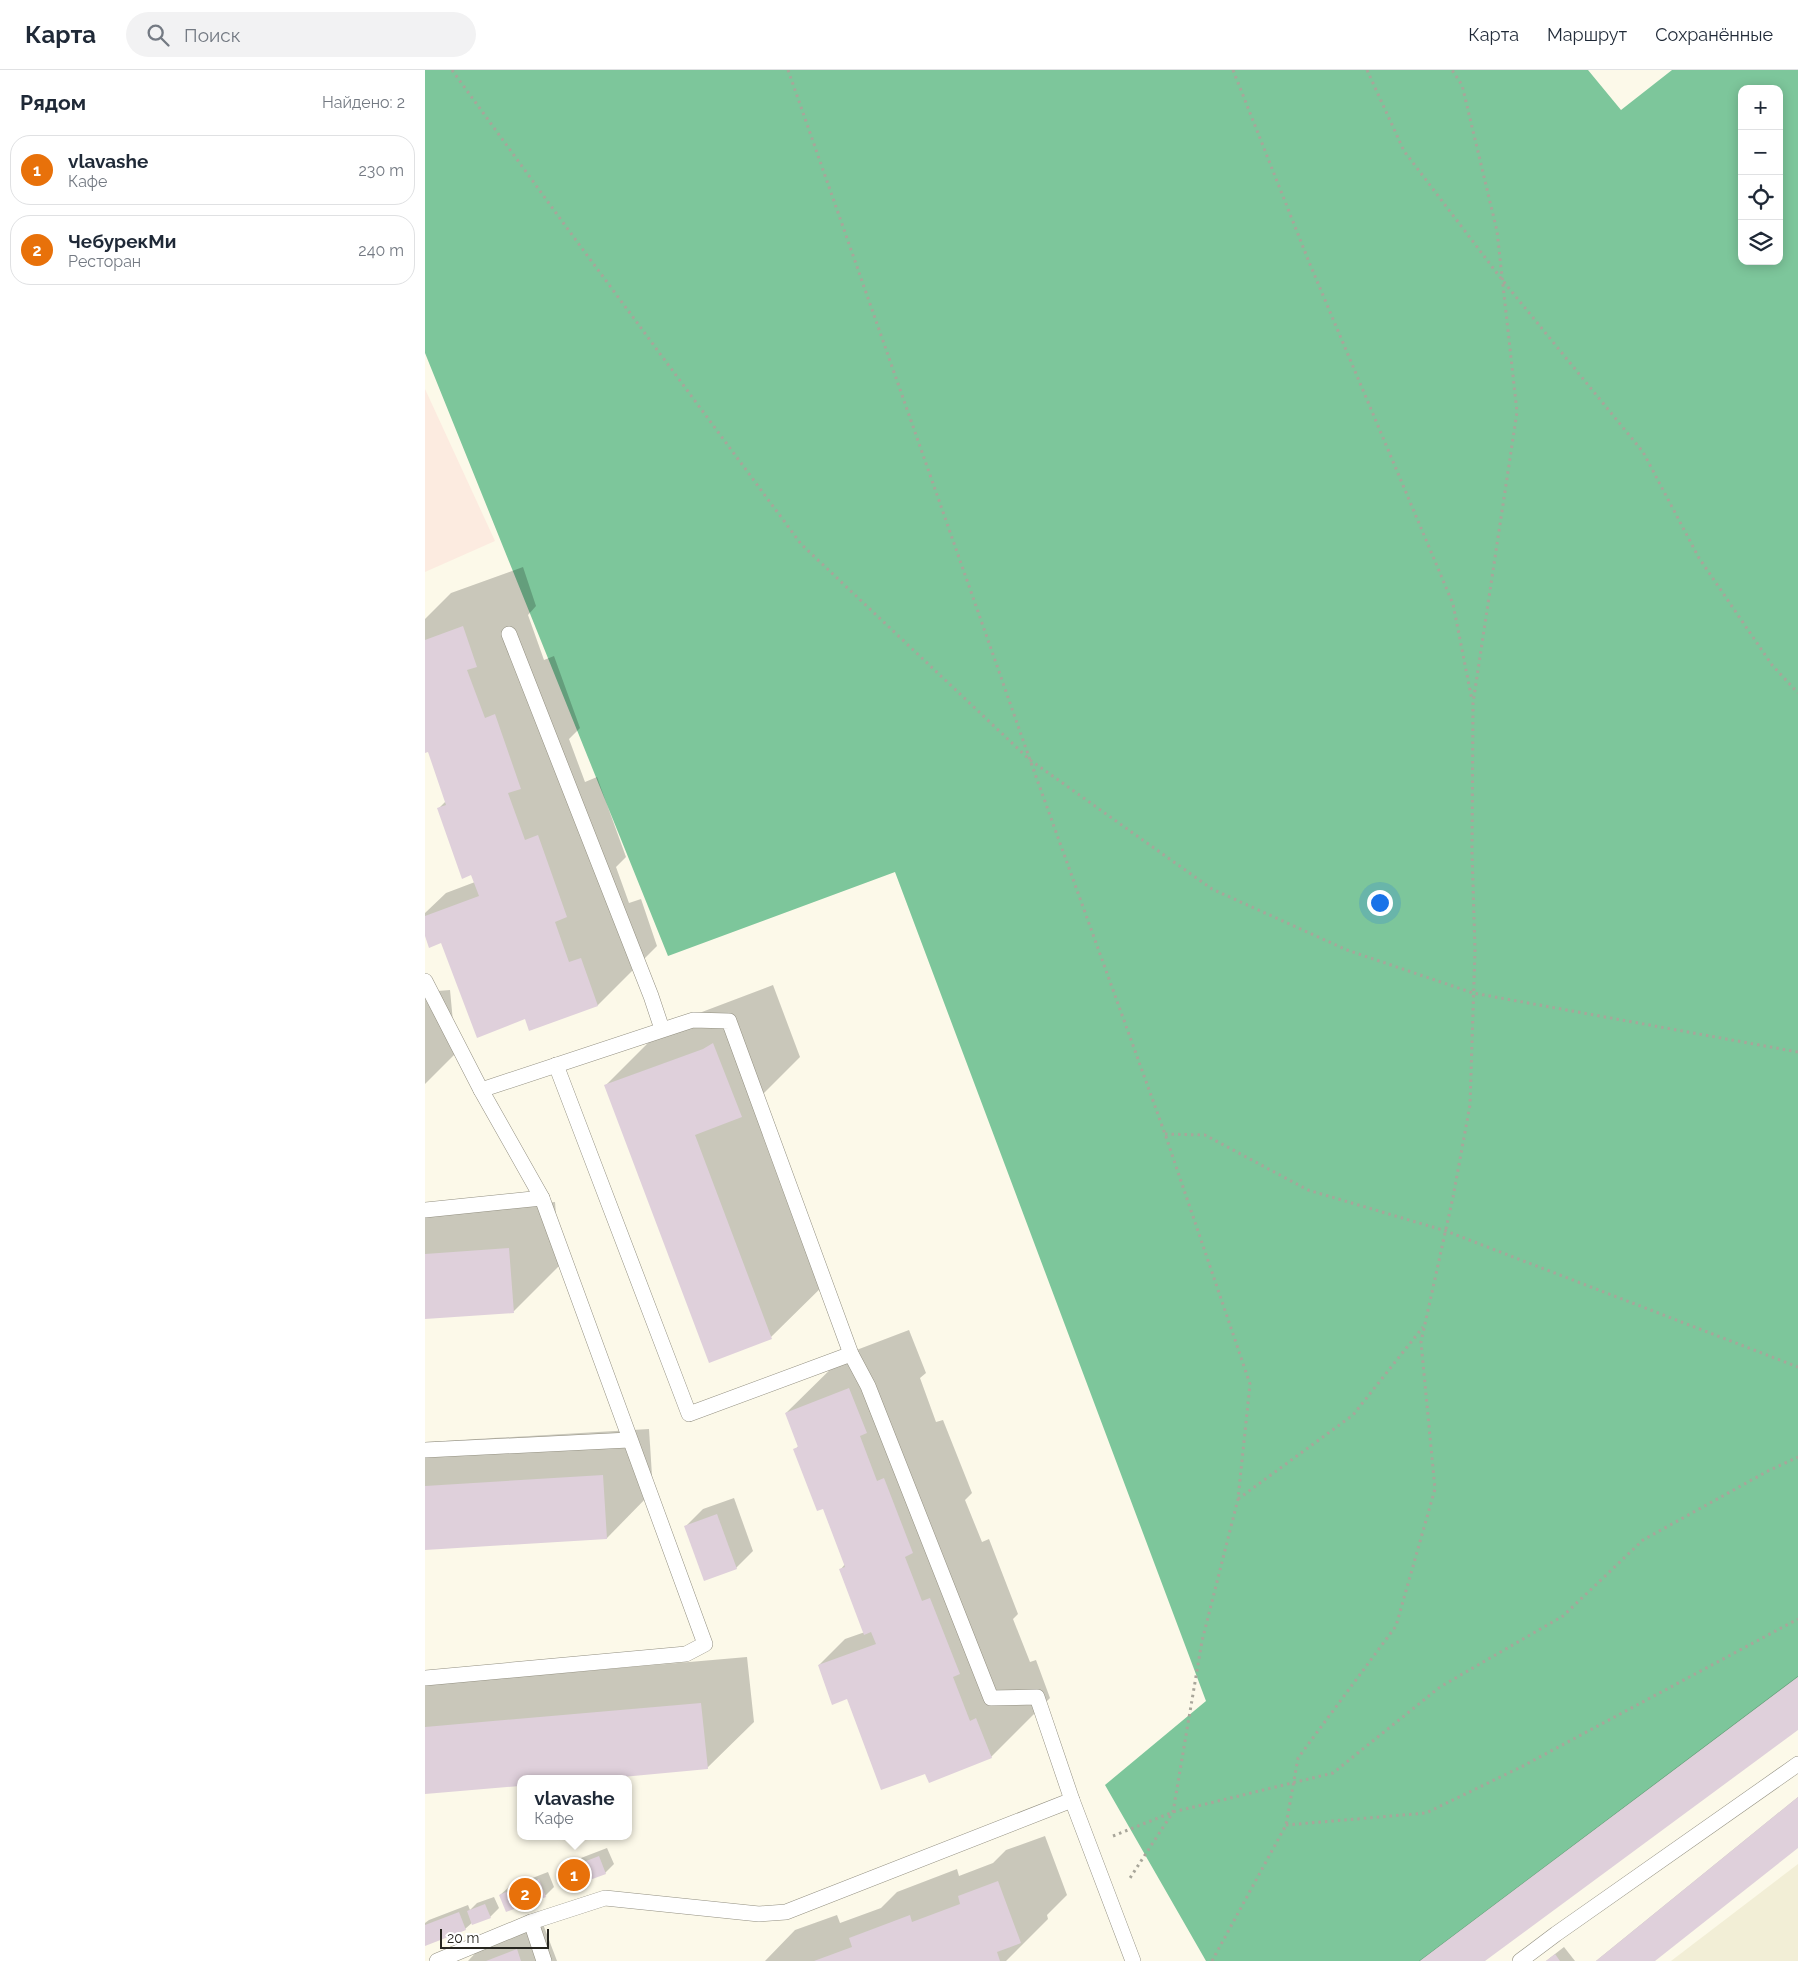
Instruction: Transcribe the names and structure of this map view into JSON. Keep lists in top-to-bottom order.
{
  "scale_bar": "20 m",
  "page": {
    "header": "Карта",
    "search": "Поиск",
    "nav": ["Карта", "Маршрут", "Сохранённые"],
    "heading": ["Рядом", "Найдено: 2"],
    "map_buttons": ["+", "−"],
    "list": [
      {
        "mark": "1",
        "name": "vlavashe",
        "note": "Кафе",
        "value": "230 m"
      },
      {
        "mark": "2",
        "name": "ЧебурекМи",
        "note": "Ресторан",
        "value": "240 m"
      }
    ],
    "popup": ["vlavashe", "Кафе"],
    "pins": ["1", "2"],
    "scale": "20 m"
  }
}
